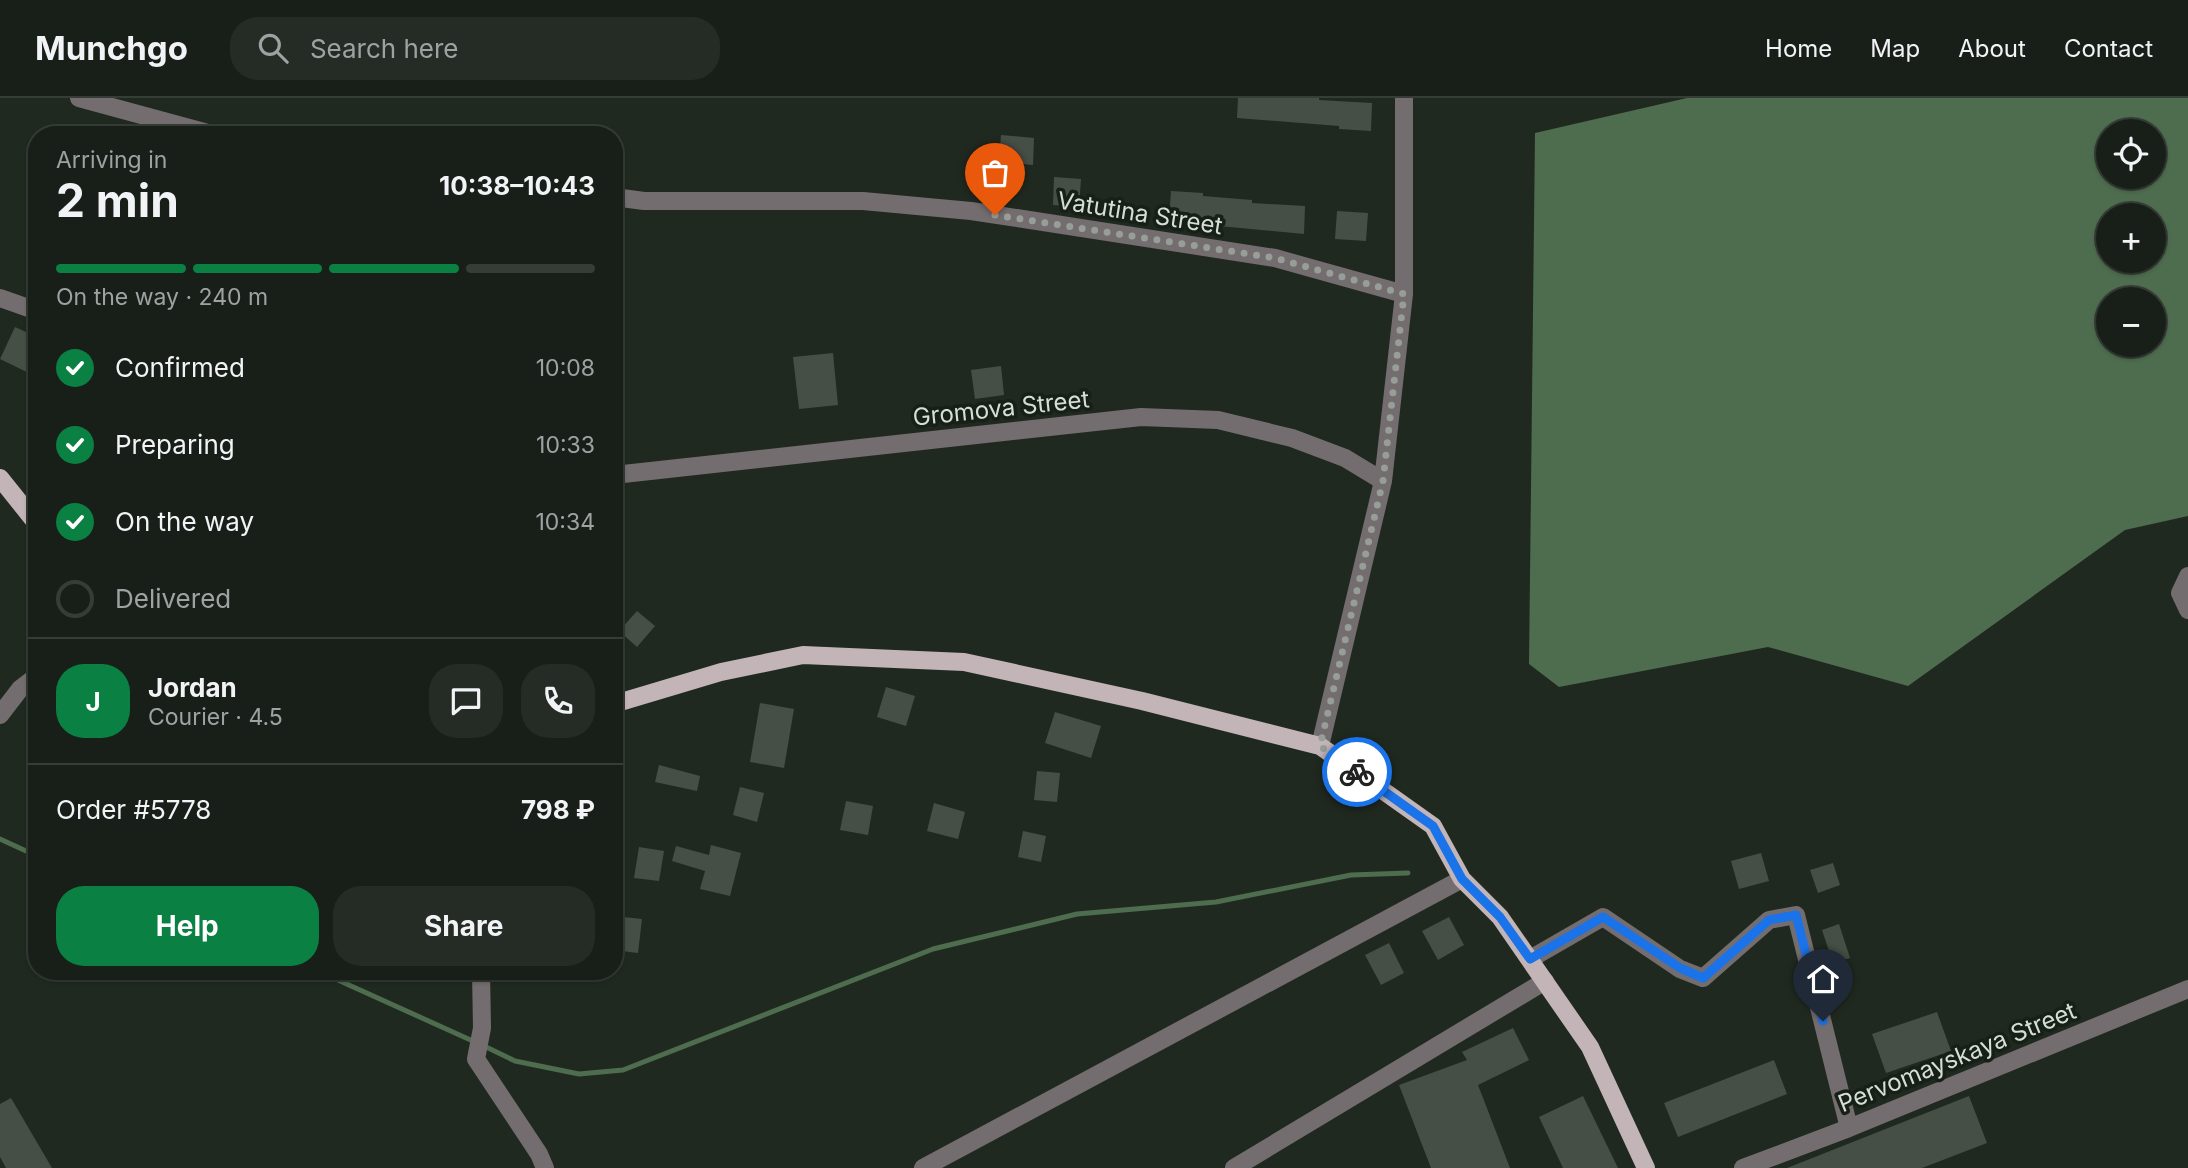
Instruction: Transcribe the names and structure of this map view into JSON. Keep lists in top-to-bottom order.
{
  "streets": {
    "street": ["Vatutina Street", "Gromova Street", "Pervomayskaya Street"]
  },
  "page": {
    "header": "Munchgo",
    "search": "Search here",
    "nav": [
      "Home",
      "Map",
      "About",
      "Contact"
    ],
    "map_buttons": ["+", "−"],
    "heading": ["2 min", "Arriving in", "10:38–10:43"],
    "panel": [
      "Jordan",
      "Courier · 4.5",
      "Order #5778",
      "798 ₽"
    ],
    "bar": "On the way · 240 m",
    "list": [
      ["Confirmed", "10:08"],
      ["Preparing", "10:33"],
      ["On the way", "10:34"],
      "Delivered"
    ],
    "round": "J",
    "buttons": ["Help", "Share"]
  }
}
